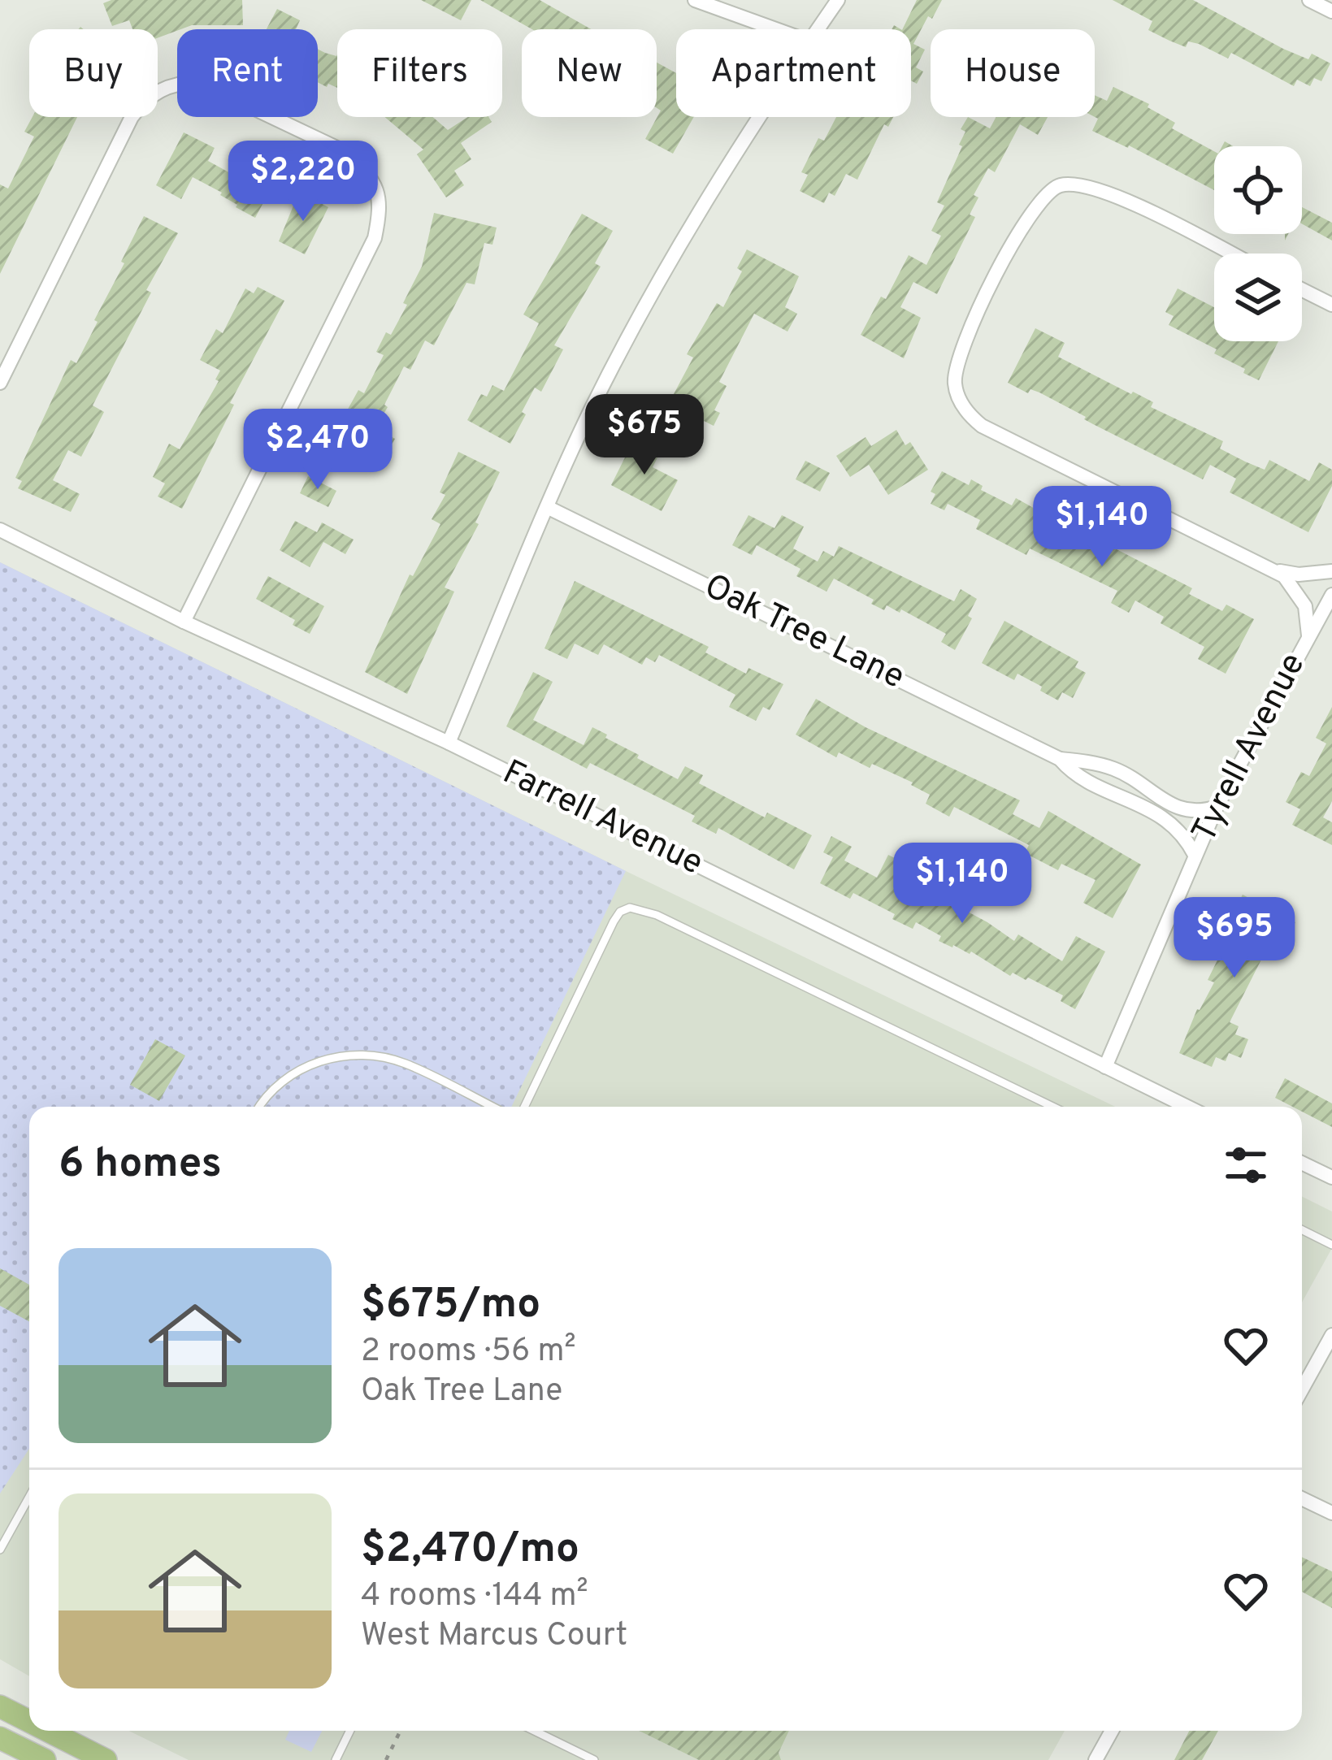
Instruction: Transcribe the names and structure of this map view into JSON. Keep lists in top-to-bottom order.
{
  "streets": {
    "street": ["Oak Tree Lane", "Tyrell Avenue", "Farrell Avenue"]
  },
  "crossings": [
    ["Oak Tree Lane", "Tyrell Avenue"],
    ["Tyrell Avenue", "Farrell Avenue"]
  ],
  "page": {
    "chip": [
      "Buy",
      "Rent",
      "Filters",
      "New",
      "Apartment",
      "House"
    ],
    "price": [
      "$2,220",
      "$675",
      "$2,470",
      "$1,140",
      "$1,140",
      "$695"
    ],
    "heading": "6 homes",
    "list": [
      {
        "name": "$675/mo",
        "note": "2 rooms · 56 m² · Oak Tree Lane"
      },
      {
        "name": "$2,470/mo",
        "note": "4 rooms · 144 m² · West Marcus Court"
      }
    ]
  }
}
